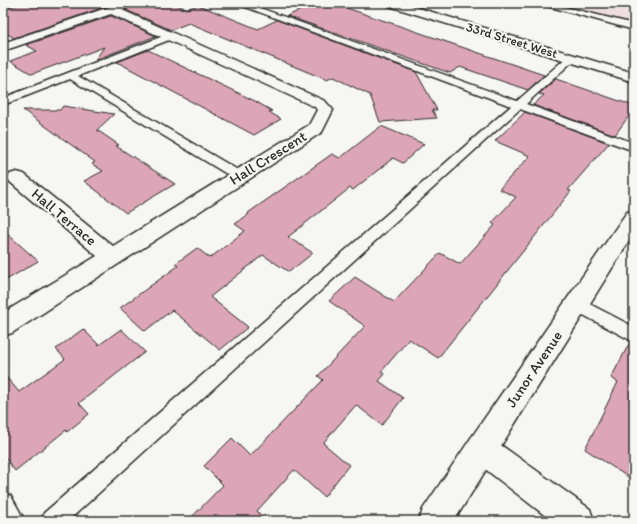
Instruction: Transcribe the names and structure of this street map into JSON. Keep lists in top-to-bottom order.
{
  "streets": {
    "street": [
      "33rd Street West",
      "Hall Crescent",
      "Hall Terrace",
      "Junor Avenue"
    ]
  },
  "crossings": [
    ["Hall Crescent", "Hall Terrace"]
  ]
}
